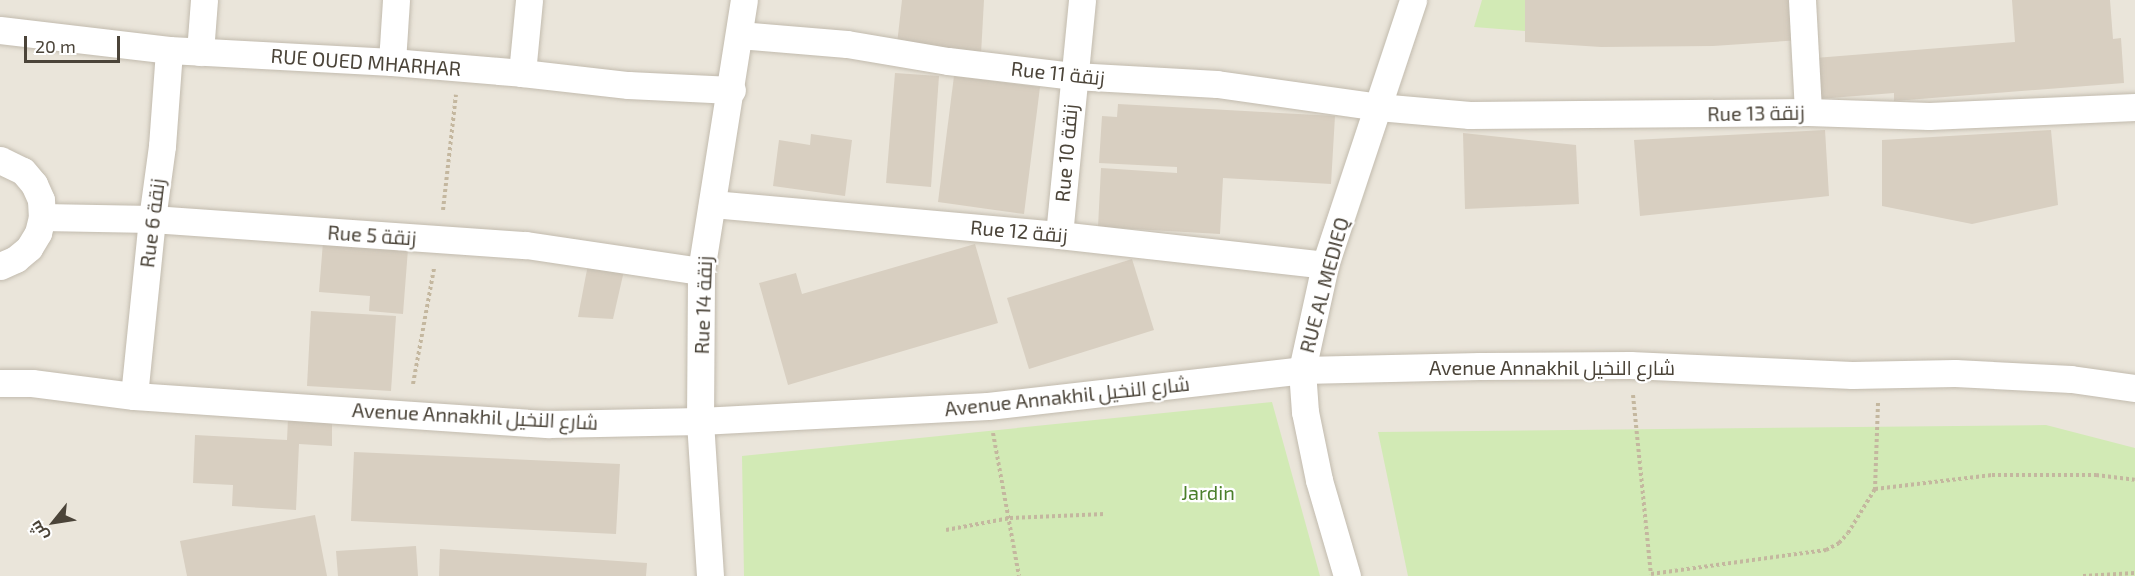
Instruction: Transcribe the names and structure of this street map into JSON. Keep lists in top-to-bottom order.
{
  "streets": {
    "street": [
      "RUE OUED MHARHAR",
      "Rue 11 زنقة",
      "Rue 13 زنقة",
      "Rue 10 زنقة",
      "Rue 6 زنقة",
      "Rue 12 زنقة",
      "Rue 5 زنقة",
      "RUE AL MEDIEQ",
      "Rue 14 زنقة",
      "Avenue Annakhil شارع النخيل"
    ]
  },
  "crossings": [
    ["RUE OUED MHARHAR", "Rue 6 زنقة"],
    ["RUE OUED MHARHAR", "Rue 14 زنقة"],
    ["Rue 11 زنقة", "Rue 13 زنقة"],
    ["Rue 11 زنقة", "Rue 10 زنقة"],
    ["Rue 11 زنقة", "RUE AL MEDIEQ"],
    ["Rue 11 زنقة", "Rue 14 زنقة"],
    ["Rue 13 زنقة", "RUE AL MEDIEQ"],
    ["Rue 10 زنقة", "Rue 12 زنقة"],
    ["Rue 6 زنقة", "Rue 5 زنقة"],
    ["Rue 6 زنقة", "Avenue Annakhil شارع النخيل"],
    ["Rue 12 زنقة", "RUE AL MEDIEQ"],
    ["Rue 12 زنقة", "Rue 14 زنقة"],
    ["Rue 5 زنقة", "Rue 14 زنقة"],
    ["RUE AL MEDIEQ", "Avenue Annakhil شارع النخيل"],
    ["Rue 14 زنقة", "Avenue Annakhil شارع النخيل"]
  ],
  "parks": ["Jardin"],
  "scale_bar": "20 m",
  "north": "bottom left"
}
